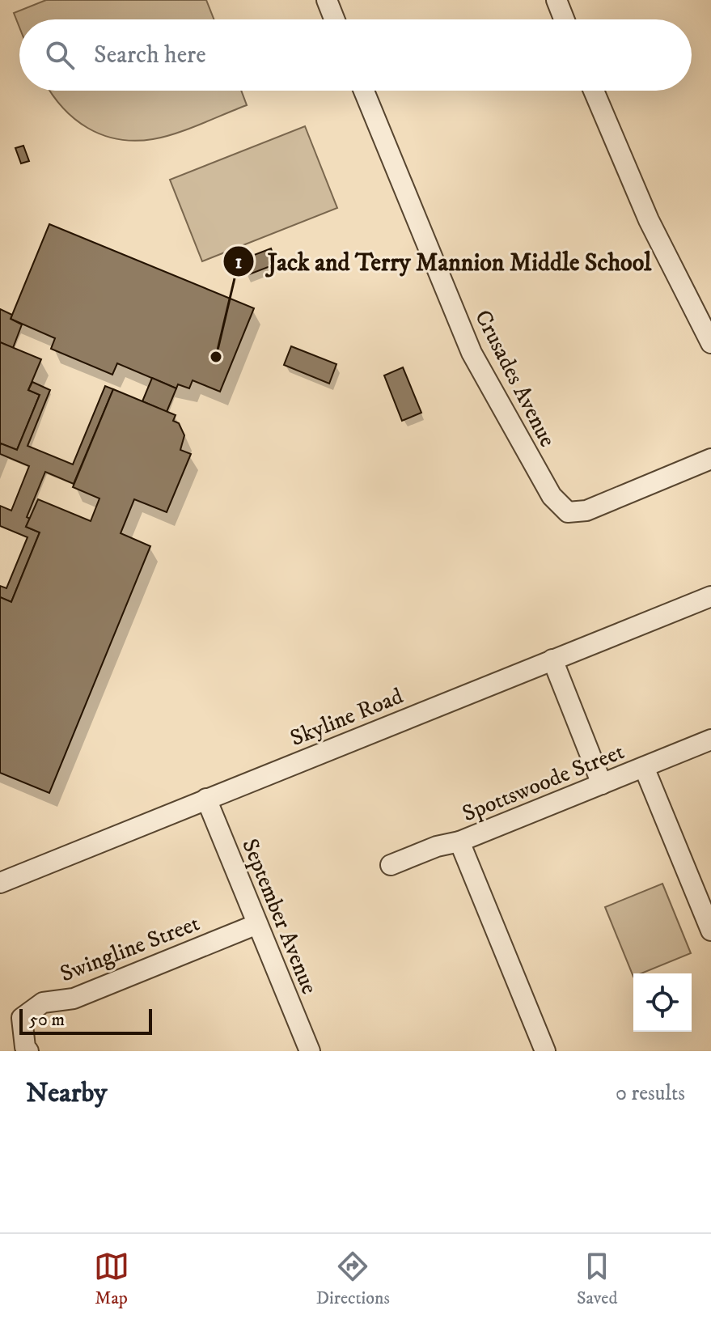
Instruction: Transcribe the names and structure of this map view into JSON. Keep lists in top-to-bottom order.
{
  "streets": {
    "street": [
      "Crusades Avenue",
      "Skyline Road",
      "Spottswoode Street",
      "September Avenue",
      "Swingline Street"
    ]
  },
  "crossings": [
    ["Skyline Road", "September Avenue"],
    ["September Avenue", "Swingline Street"]
  ],
  "places": ["Jack and Terry Mannion Middle School"],
  "scale_bar": "50 m",
  "page": {
    "search": "Search here",
    "scale": "50 m",
    "heading": ["Nearby", "0 results"],
    "nav": ["Map", "Directions", "Saved"]
  }
}
